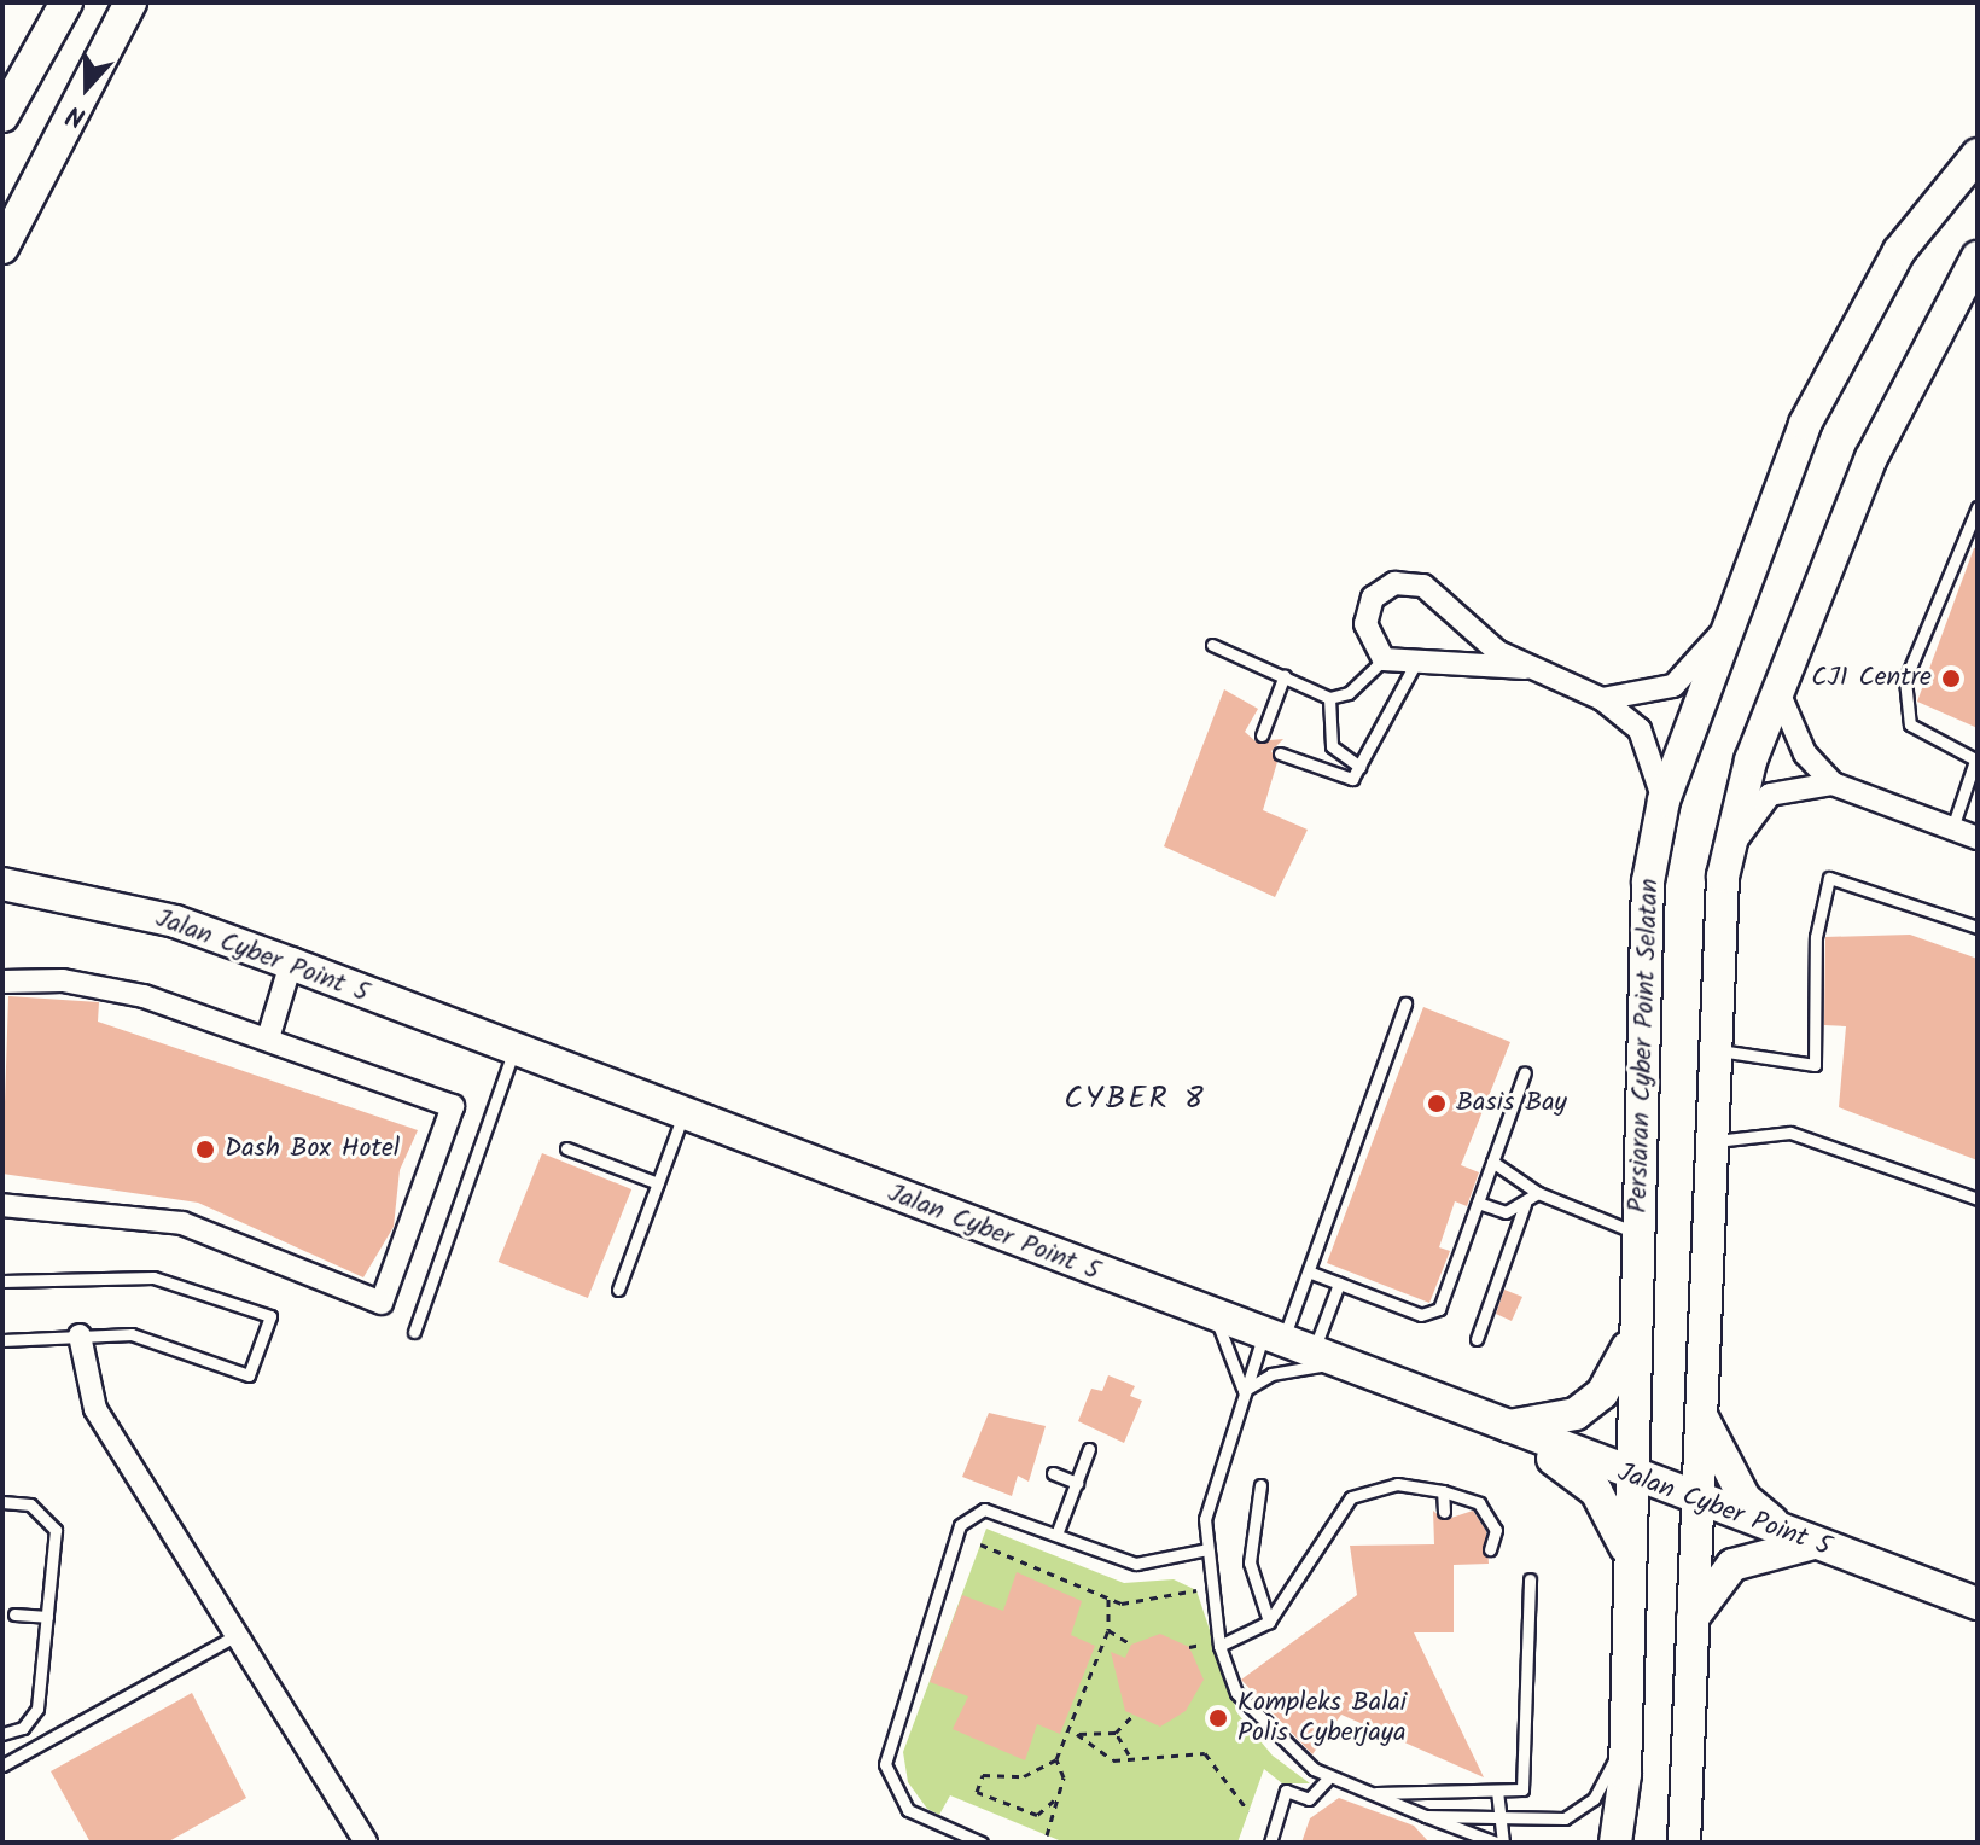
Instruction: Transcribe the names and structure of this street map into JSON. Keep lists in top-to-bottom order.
{
  "streets": {
    "main road": ["Jalan Cyber Point 5", "Persiaran Cyber Point Selatan"]
  },
  "crossings": [
    ["Jalan Cyber Point 5", "Persiaran Cyber Point Selatan"]
  ],
  "districts": ["CYBER 8"],
  "places": [
    "CJ1 Centre",
    "Basis Bay",
    "Dash Box Hotel",
    "Kompleks Balai Polis Cyberjaya"
  ],
  "north": "bottom"
}
